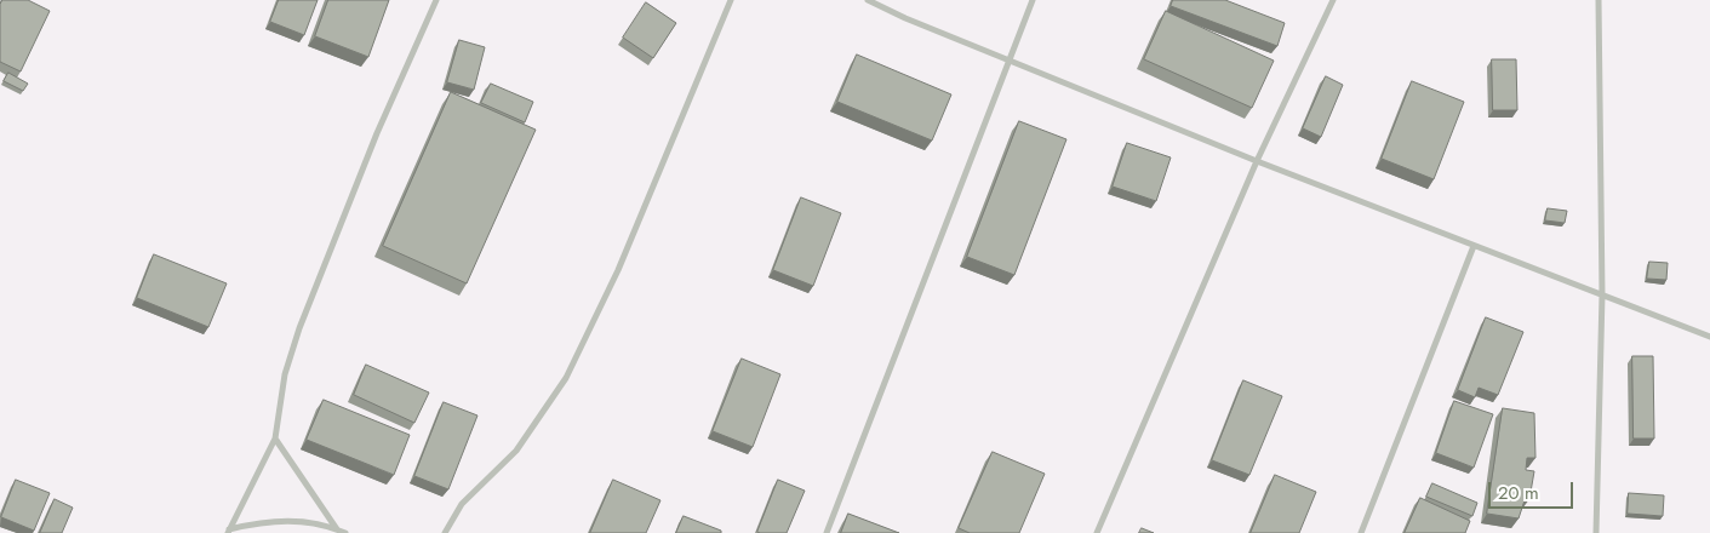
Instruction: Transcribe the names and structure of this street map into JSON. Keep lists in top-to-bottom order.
{
  "scale_bar": "20 m"
}
